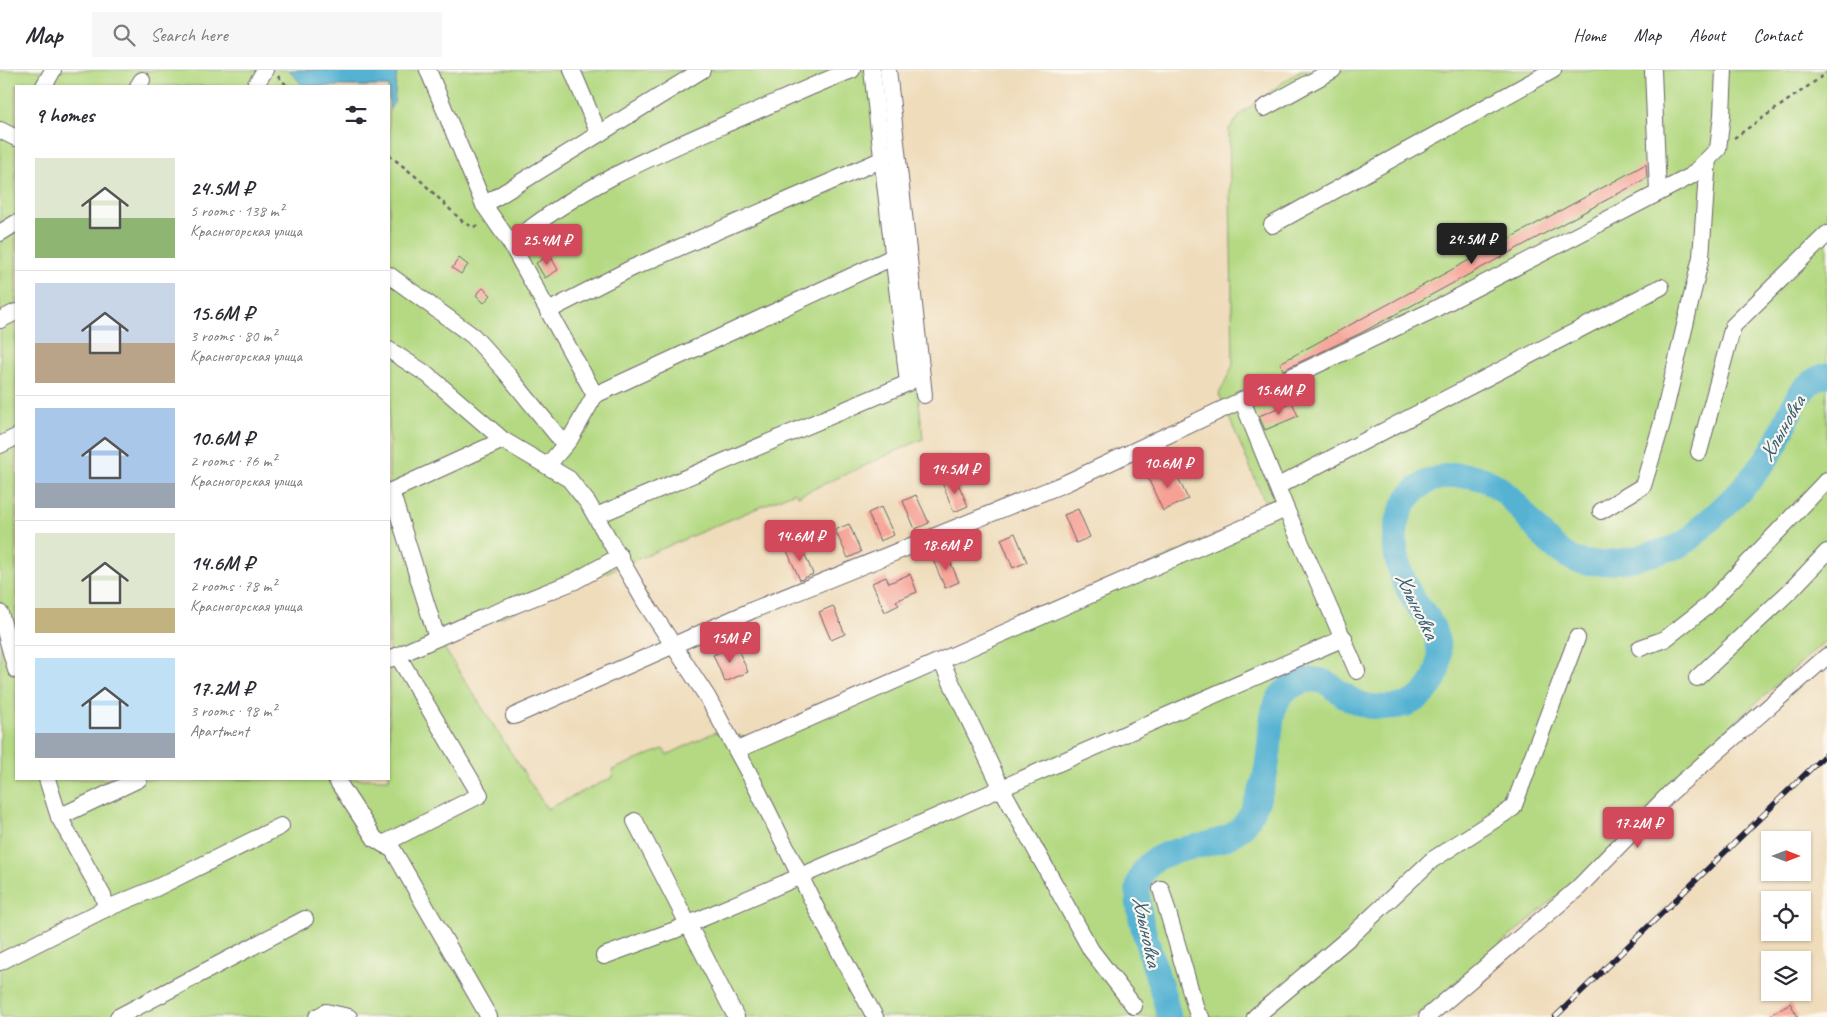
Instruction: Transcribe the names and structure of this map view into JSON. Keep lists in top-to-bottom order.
{
  "water": ["Хлыновка"],
  "north": "right",
  "page": {
    "header": "Map",
    "search": "Search here",
    "nav": [
      "Home",
      "Map",
      "About",
      "Contact"
    ],
    "heading": "9 homes",
    "list": [
      {
        "name": "24.5M ₽",
        "note": "5 rooms · 138 m² · Красногорская улица"
      },
      {
        "name": "15.6M ₽",
        "note": "3 rooms · 80 m² · Красногорская улица"
      },
      {
        "name": "10.6M ₽",
        "note": "2 rooms · 76 m² · Красногорская улица"
      },
      {
        "name": "14.6M ₽",
        "note": "2 rooms · 78 m² · Красногорская улица"
      },
      {
        "name": "17.2M ₽",
        "note": "3 rooms · 98 m² · Apartment"
      }
    ],
    "price": [
      "24.5M ₽",
      "25.4M ₽",
      "15.6M ₽",
      "10.6M ₽",
      "14.5M ₽",
      "14.6M ₽",
      "18.6M ₽",
      "15M ₽",
      "17.2M ₽"
    ]
  }
}
